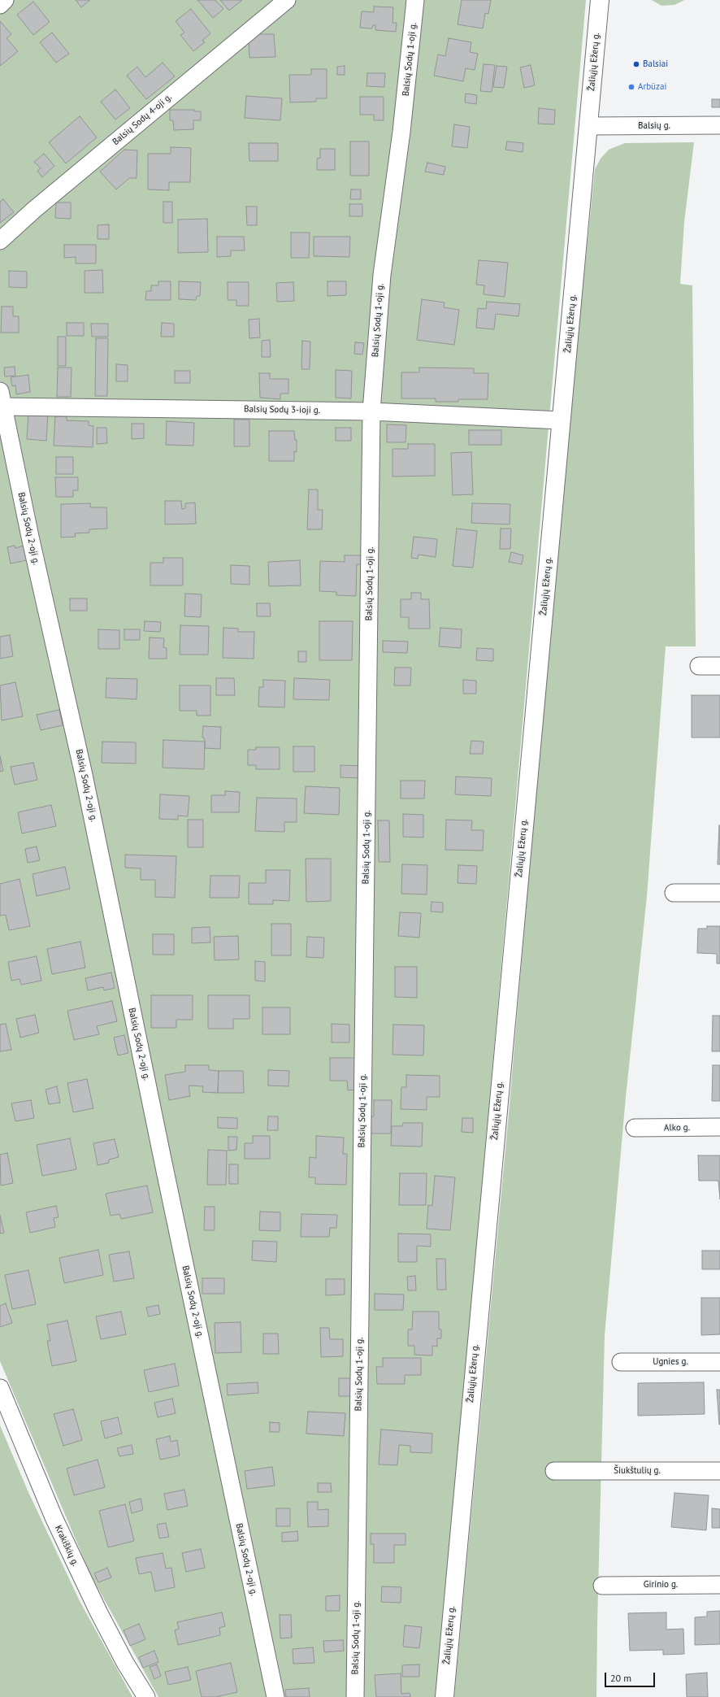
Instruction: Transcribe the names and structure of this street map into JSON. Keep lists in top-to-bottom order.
{
  "streets": {
    "main road": ["Žaliųjų Ežerų g."],
    "street": [
      "Balsių Sodų 1-oji g.",
      "Balsių Sodų 4-oji g.",
      "Balsių g.",
      "Balsių Sodų 3-ioji g.",
      "Balsių Sodų 2-oji g.",
      "Alko g.",
      "Ugnies g.",
      "Šiukštulių g.",
      "Krakiškių g.",
      "Girinio g."
    ]
  },
  "crossings": [
    ["Balsių Sodų 1-oji g.", "Balsių Sodų 3-ioji g."],
    ["Žaliųjų Ežerų g.", "Balsių g."],
    ["Žaliųjų Ežerų g.", "Balsių Sodų 3-ioji g."],
    ["Balsių Sodų 3-ioji g.", "Balsių Sodų 2-oji g."]
  ],
  "places": ["Balsiai", "Arbūzai"],
  "scale_bar": "20 m"
}
